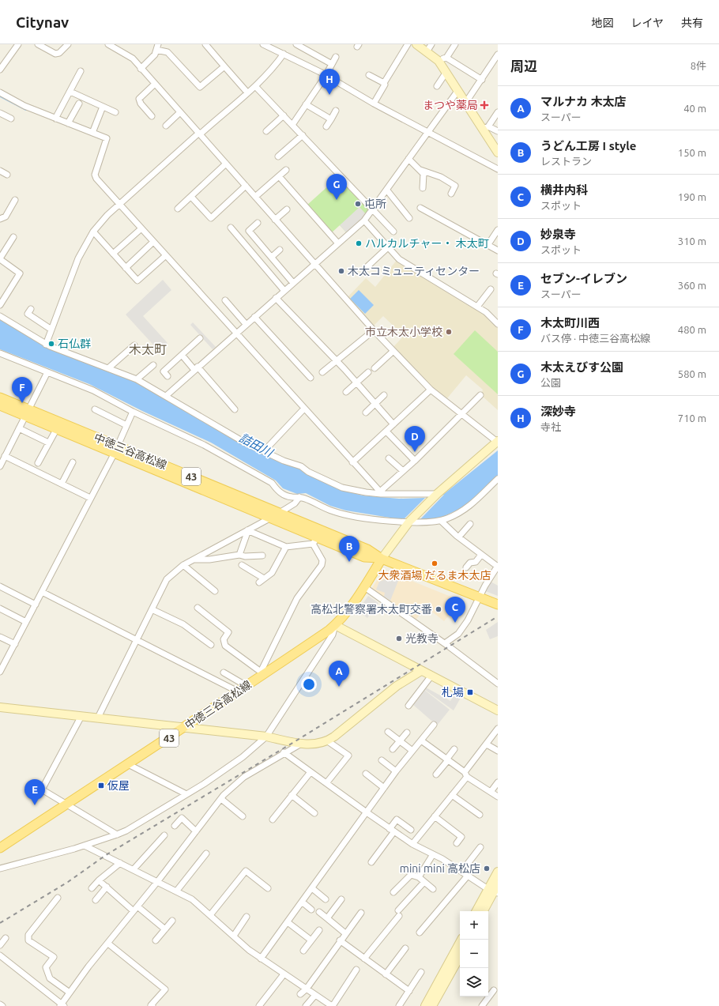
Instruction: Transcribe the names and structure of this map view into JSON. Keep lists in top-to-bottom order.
{
  "streets": {
    "main road": ["中徳三谷高松線", "43"]
  },
  "districts": ["木太町"],
  "water": ["詰田川"],
  "places": {
    "health": ["まつや薬局"],
    "other": [
      "屯所",
      "ハルカルチャー・ 木太町",
      "木太コミュニティセンター",
      "市立木太小学校",
      "石仏群",
      "大衆酒場 だるま木太店",
      "高松北警察署木太町交番",
      "光教寺",
      "mini mini 高松店"
    ],
    "transit": ["札場", "仮屋"]
  },
  "page": {
    "header": "Citynav",
    "nav": ["地図", "レイヤ", "共有"],
    "heading": ["周辺", "8件"],
    "pins": [
      "H",
      "G",
      "F",
      "D",
      "B",
      "C",
      "A",
      "E"
    ],
    "list": [
      {
        "mark": "A",
        "name": "マルナカ 木太店",
        "note": "スーパー",
        "value": "40 m"
      },
      {
        "mark": "B",
        "name": "うどん工房 I style",
        "note": "レストラン",
        "value": "150 m"
      },
      {
        "mark": "C",
        "name": "横井内科",
        "note": "スポット",
        "value": "190 m"
      },
      {
        "mark": "D",
        "name": "妙泉寺",
        "note": "スポット",
        "value": "310 m"
      },
      {
        "mark": "E",
        "name": "セブン-イレブン",
        "note": "スーパー",
        "value": "360 m"
      },
      {
        "mark": "F",
        "name": "木太町川西",
        "note": "バス停 · 中徳三谷高松線",
        "value": "480 m"
      },
      {
        "mark": "G",
        "name": "木太えびす公園",
        "note": "公園",
        "value": "580 m"
      },
      {
        "mark": "H",
        "name": "深妙寺",
        "note": "寺社",
        "value": "710 m"
      }
    ],
    "map_buttons": ["+", "−"]
  }
}
